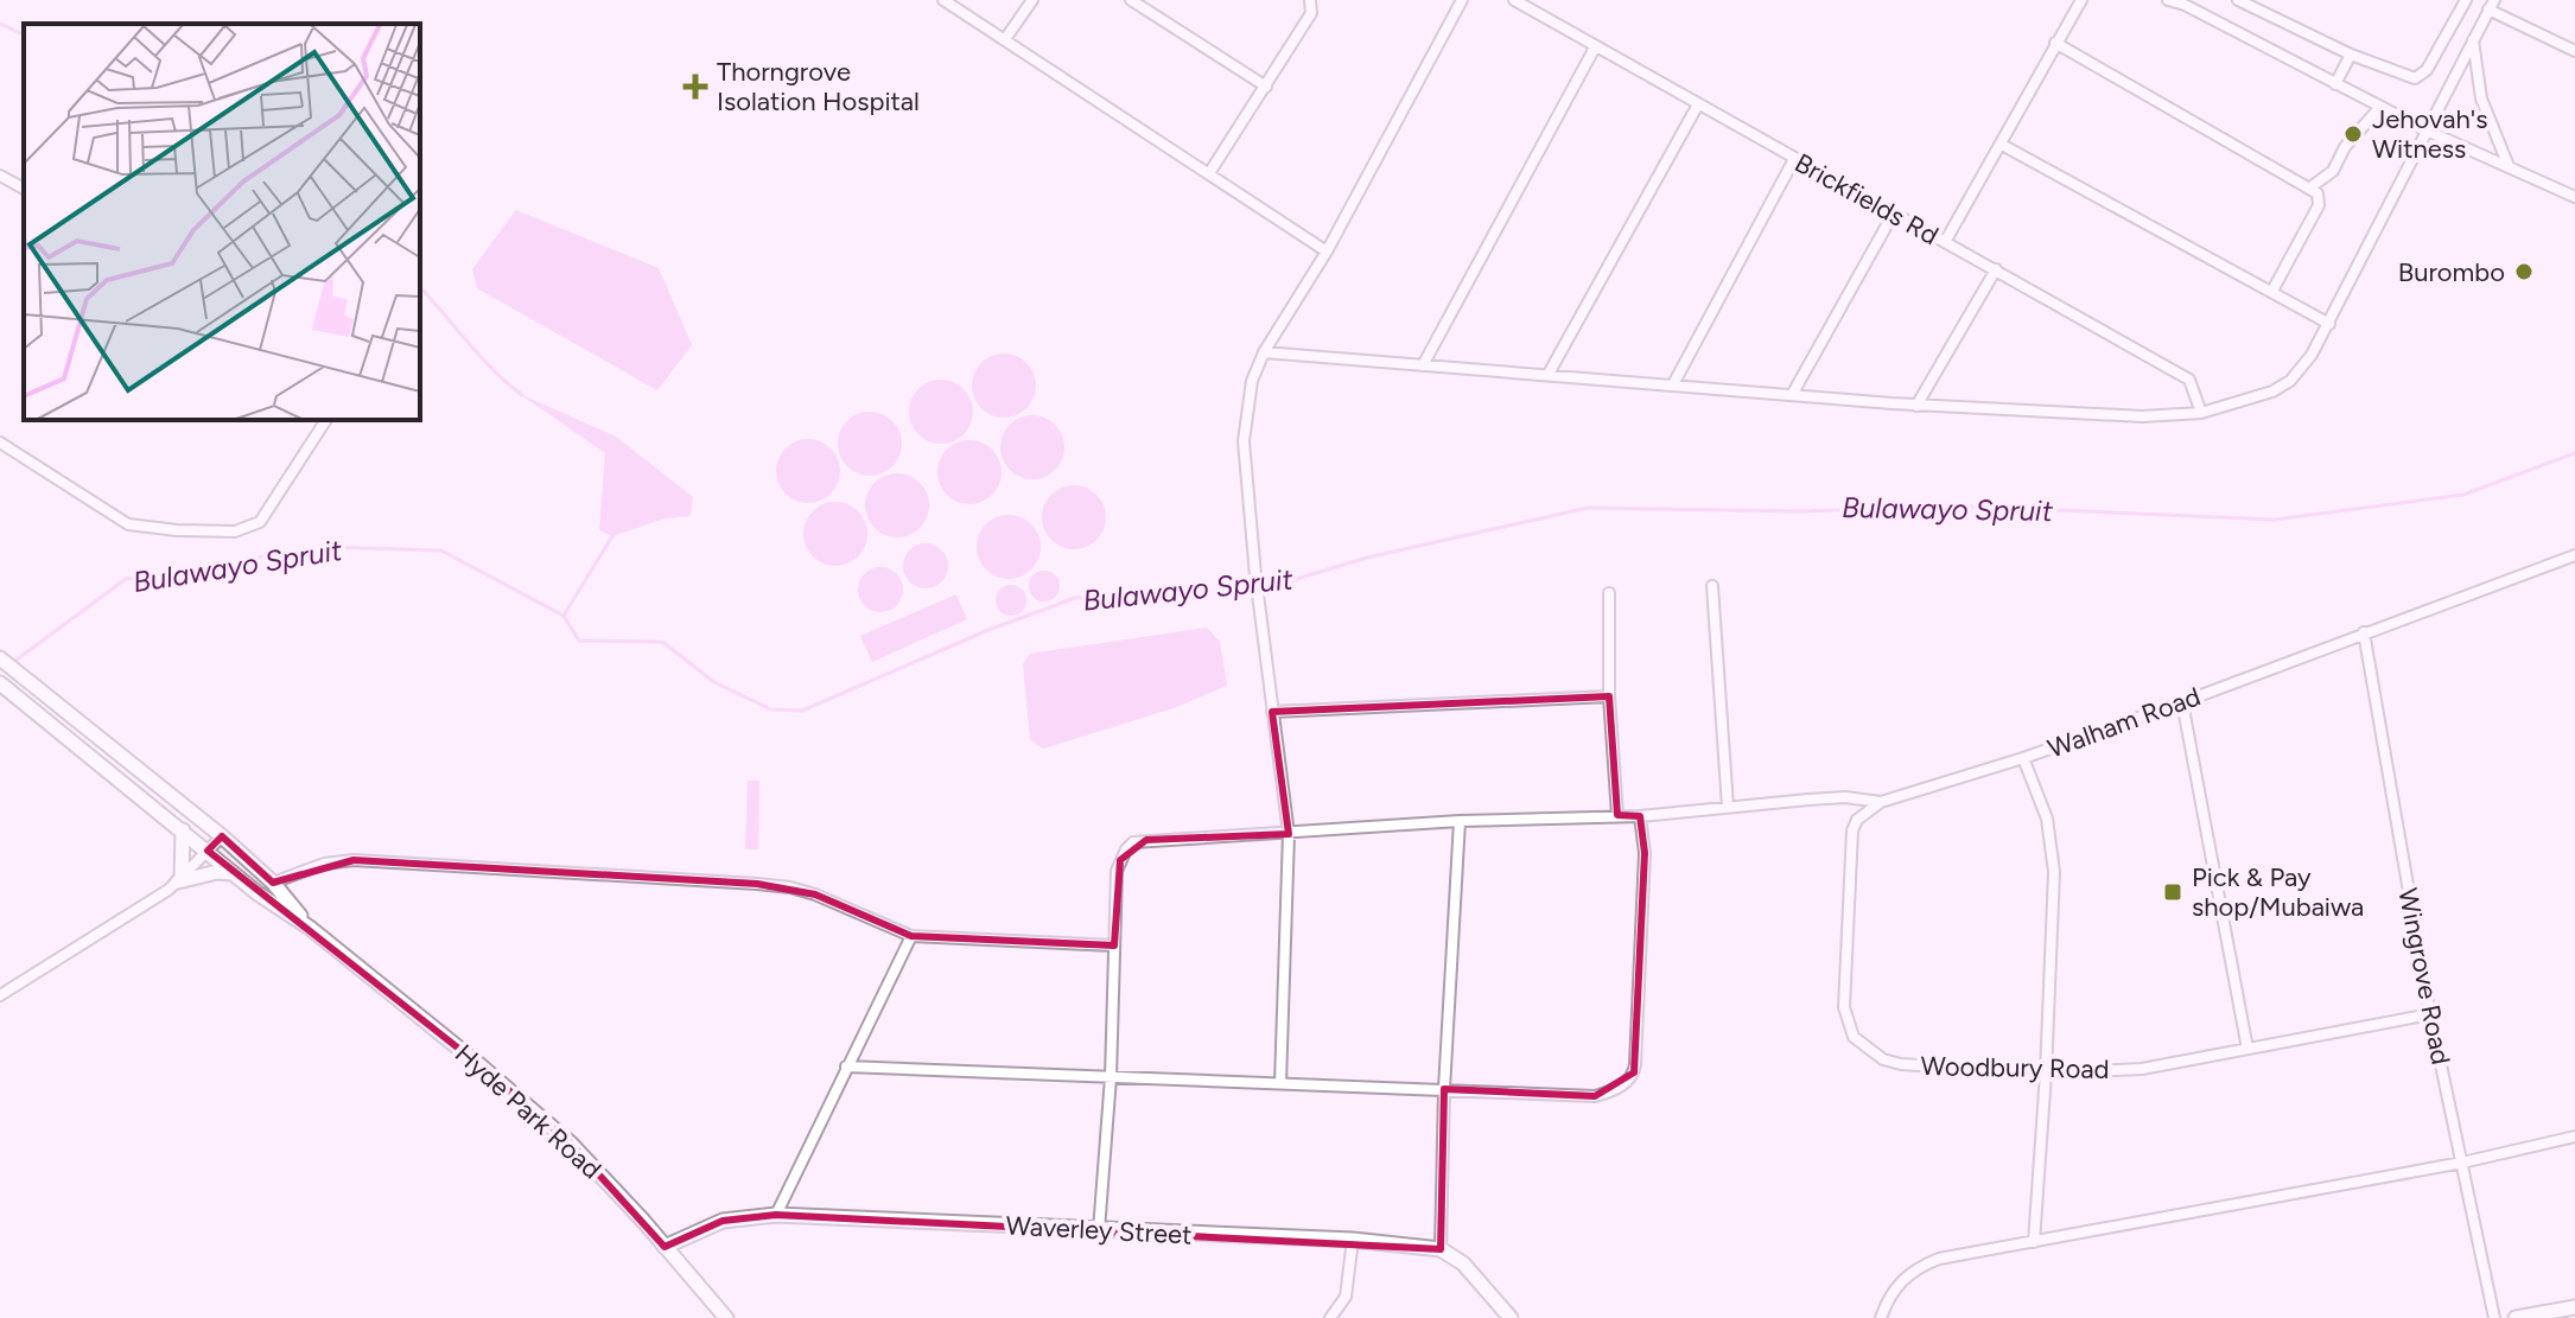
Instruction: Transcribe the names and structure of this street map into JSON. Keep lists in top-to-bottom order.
{
  "streets": {
    "street": [
      "Brickfields Rd",
      "Walham Road",
      "Wingrove Road",
      "Woodbury Road",
      "Hyde Park Road",
      "Waverley Street"
    ]
  },
  "crossings": [
    ["Walham Road", "Wingrove Road"],
    ["Walham Road", "Woodbury Road"],
    ["Wingrove Road", "Woodbury Road"],
    ["Hyde Park Road", "Waverley Street"]
  ],
  "water": ["Bulawayo Spruit"],
  "places": {
    "health": ["Thorngrove Isolation Hospital"],
    "other": ["Jehovah's Witness", "Burombo"],
    "transit": ["Pick & Pay shop/Mubaiwa"]
  }
}
